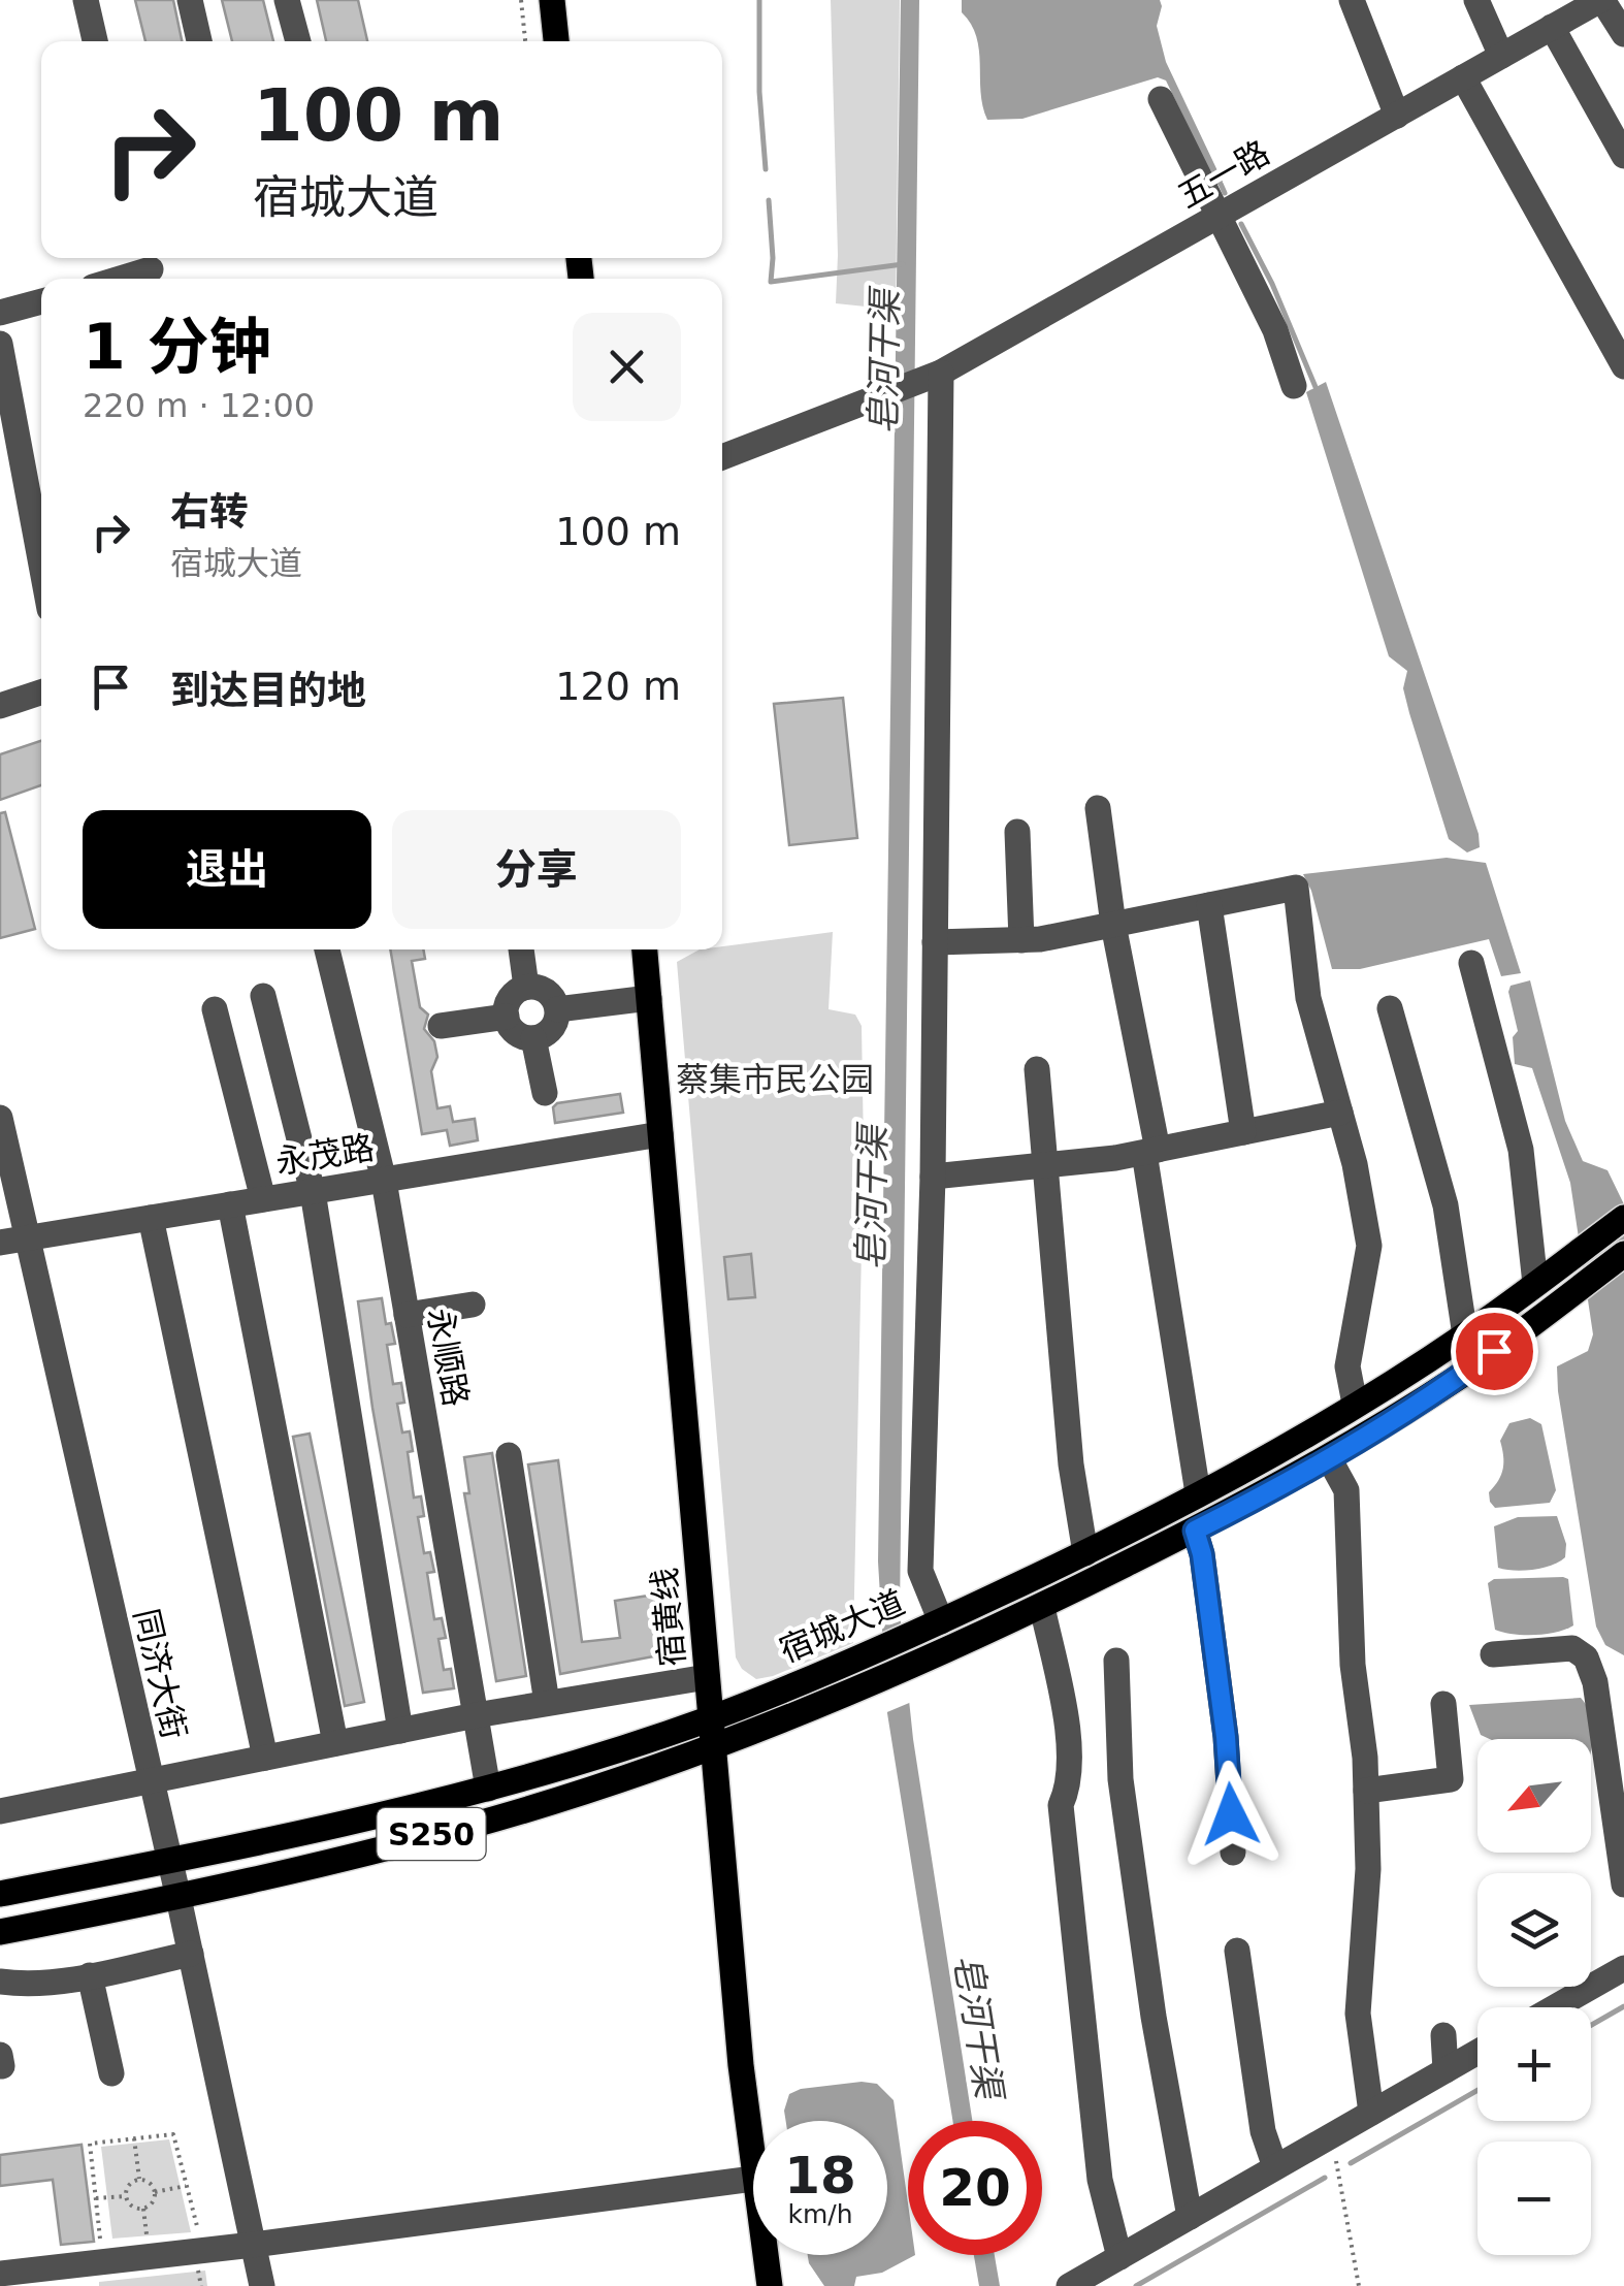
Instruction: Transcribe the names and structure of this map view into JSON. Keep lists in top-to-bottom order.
{
  "streets": {
    "main road": ["宿黄线", "宿城大道", "S250"],
    "street": [
      "五一路",
      "永茂路",
      "永顺路",
      "同济大街"
    ]
  },
  "crossings": [
    ["永茂路", "永顺路"],
    ["永茂路", "宿黄线"],
    ["永茂路", "同济大街"],
    ["永顺路", "宿城大道"],
    ["宿黄线", "宿城大道"],
    ["宿城大道", "同济大街"]
  ],
  "water": ["皂河干渠"],
  "parks": ["蔡集市民公园"],
  "north": "bottom left",
  "page": {
    "turn": ["100 m", "宿城大道"],
    "heading": ["1 分钟", "220 m · 12:00"],
    "list": [
      {
        "name": "右转",
        "note": "宿城大道",
        "value": "100 m"
      },
      {
        "name": "到达目的地",
        "value": "120 m"
      }
    ],
    "buttons": ["退出", "分享"],
    "map_buttons": ["+", "−"],
    "speed": "18 km/h",
    "limit": "20"
  }
}
